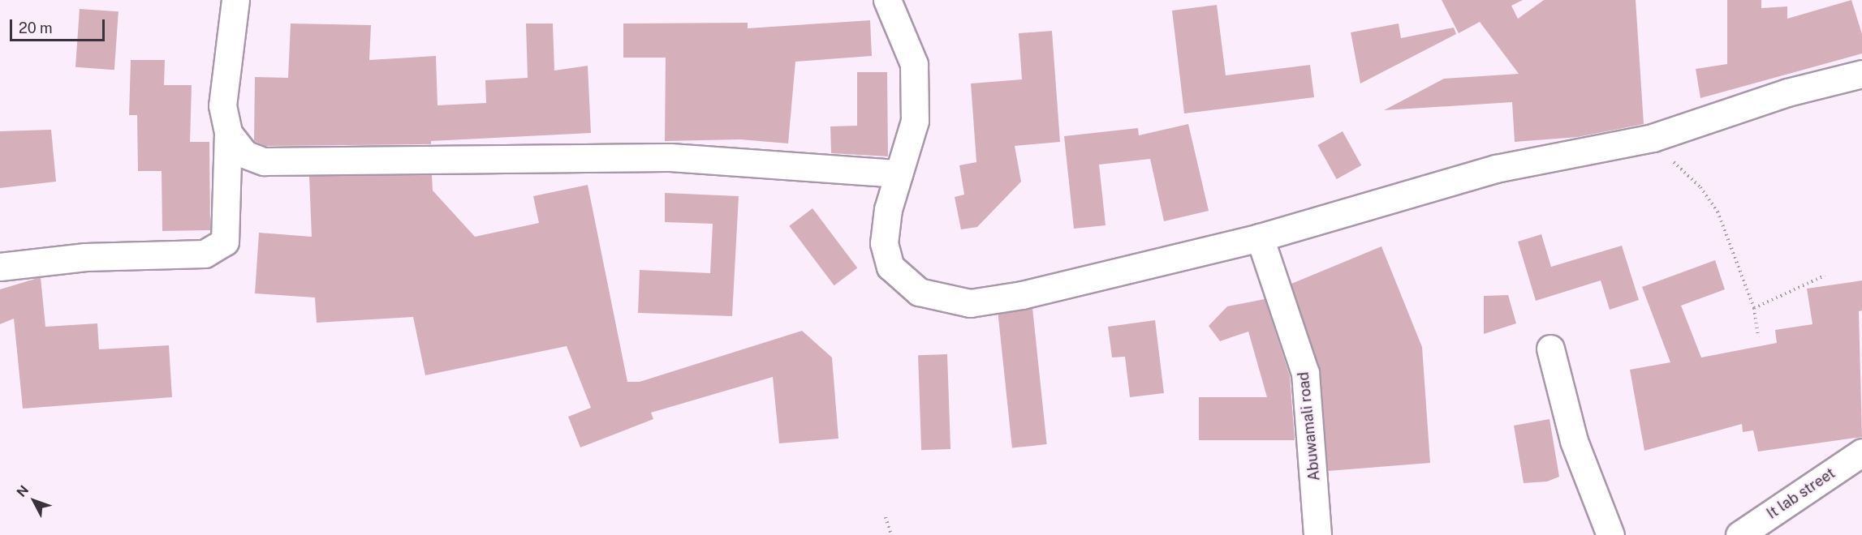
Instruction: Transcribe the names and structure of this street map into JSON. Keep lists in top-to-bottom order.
{
  "streets": {
    "street": ["Abuwamali road", "It lab street"]
  },
  "scale_bar": "20 m",
  "north": "top left"
}
